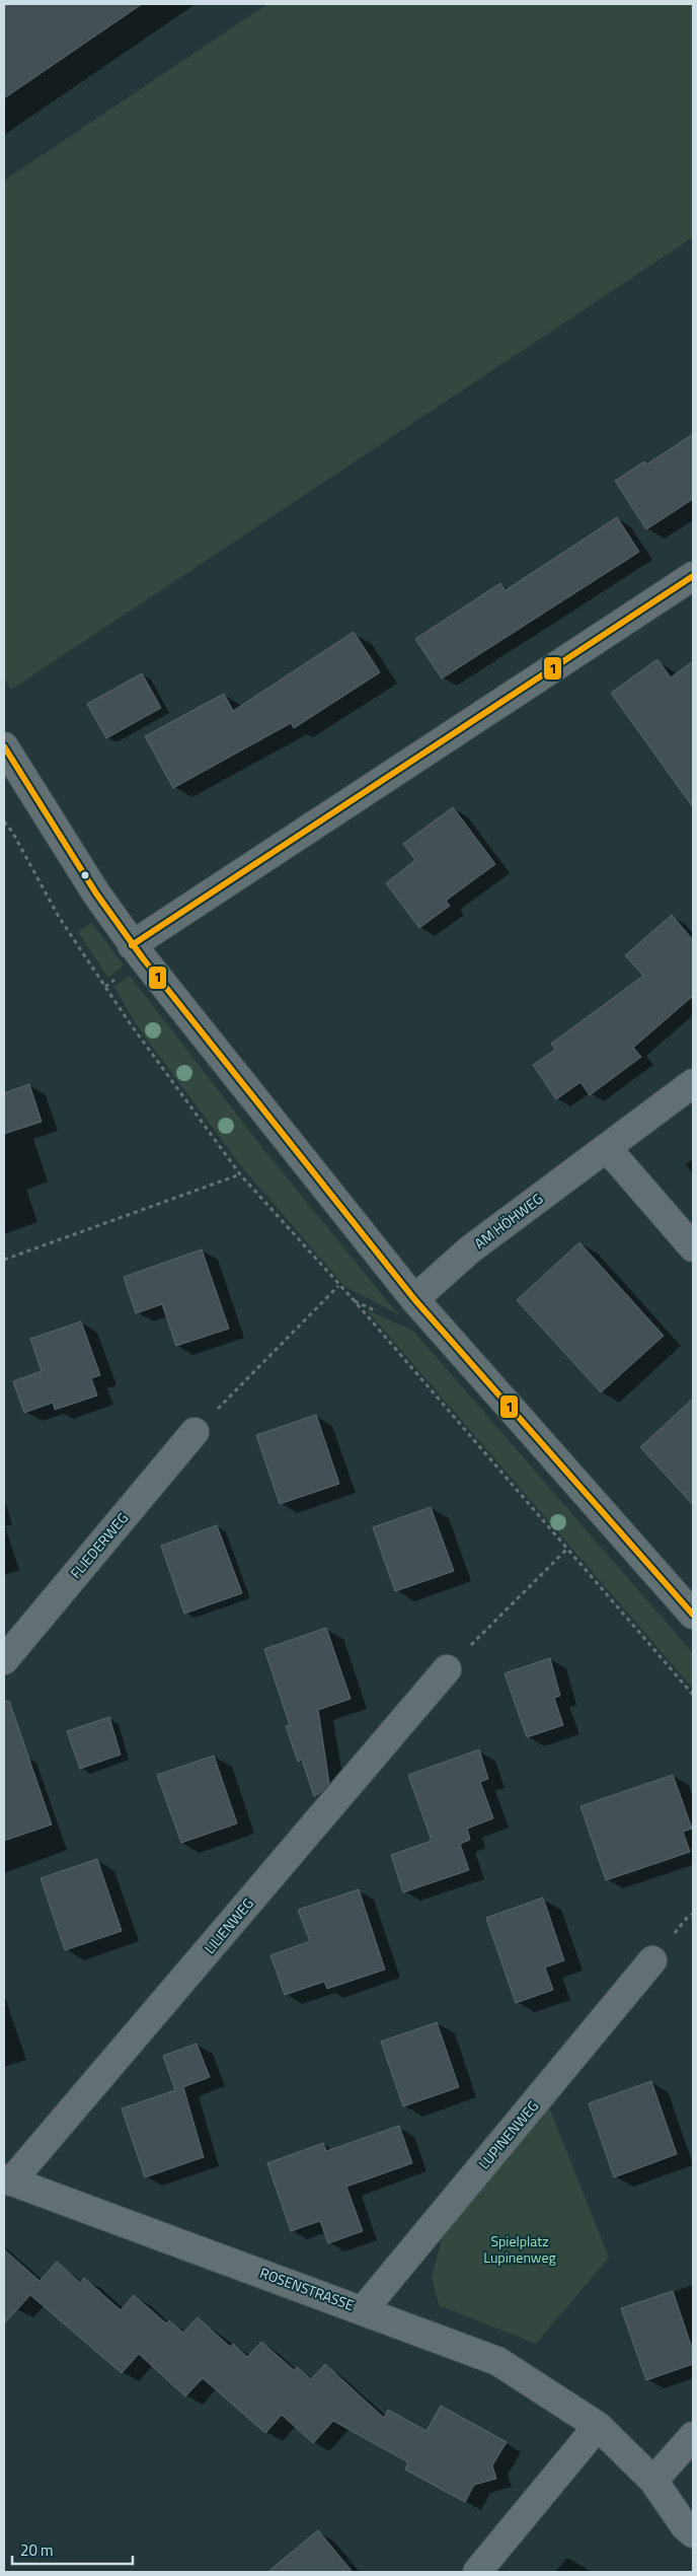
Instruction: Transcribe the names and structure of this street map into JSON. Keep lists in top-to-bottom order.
{
  "streets": {
    "street": [
      "AM HÖHWEG",
      "FLIEDERWEG",
      "LILIENWEG",
      "LUPINENWEG",
      "ROSENSTRASSE"
    ]
  },
  "crossings": [
    ["LILIENWEG", "ROSENSTRASSE"],
    ["LUPINENWEG", "ROSENSTRASSE"]
  ],
  "parks": ["Spielplatz Lupinenweg"],
  "lines": ["transit line 1"],
  "scale_bar": "20 m"
}
